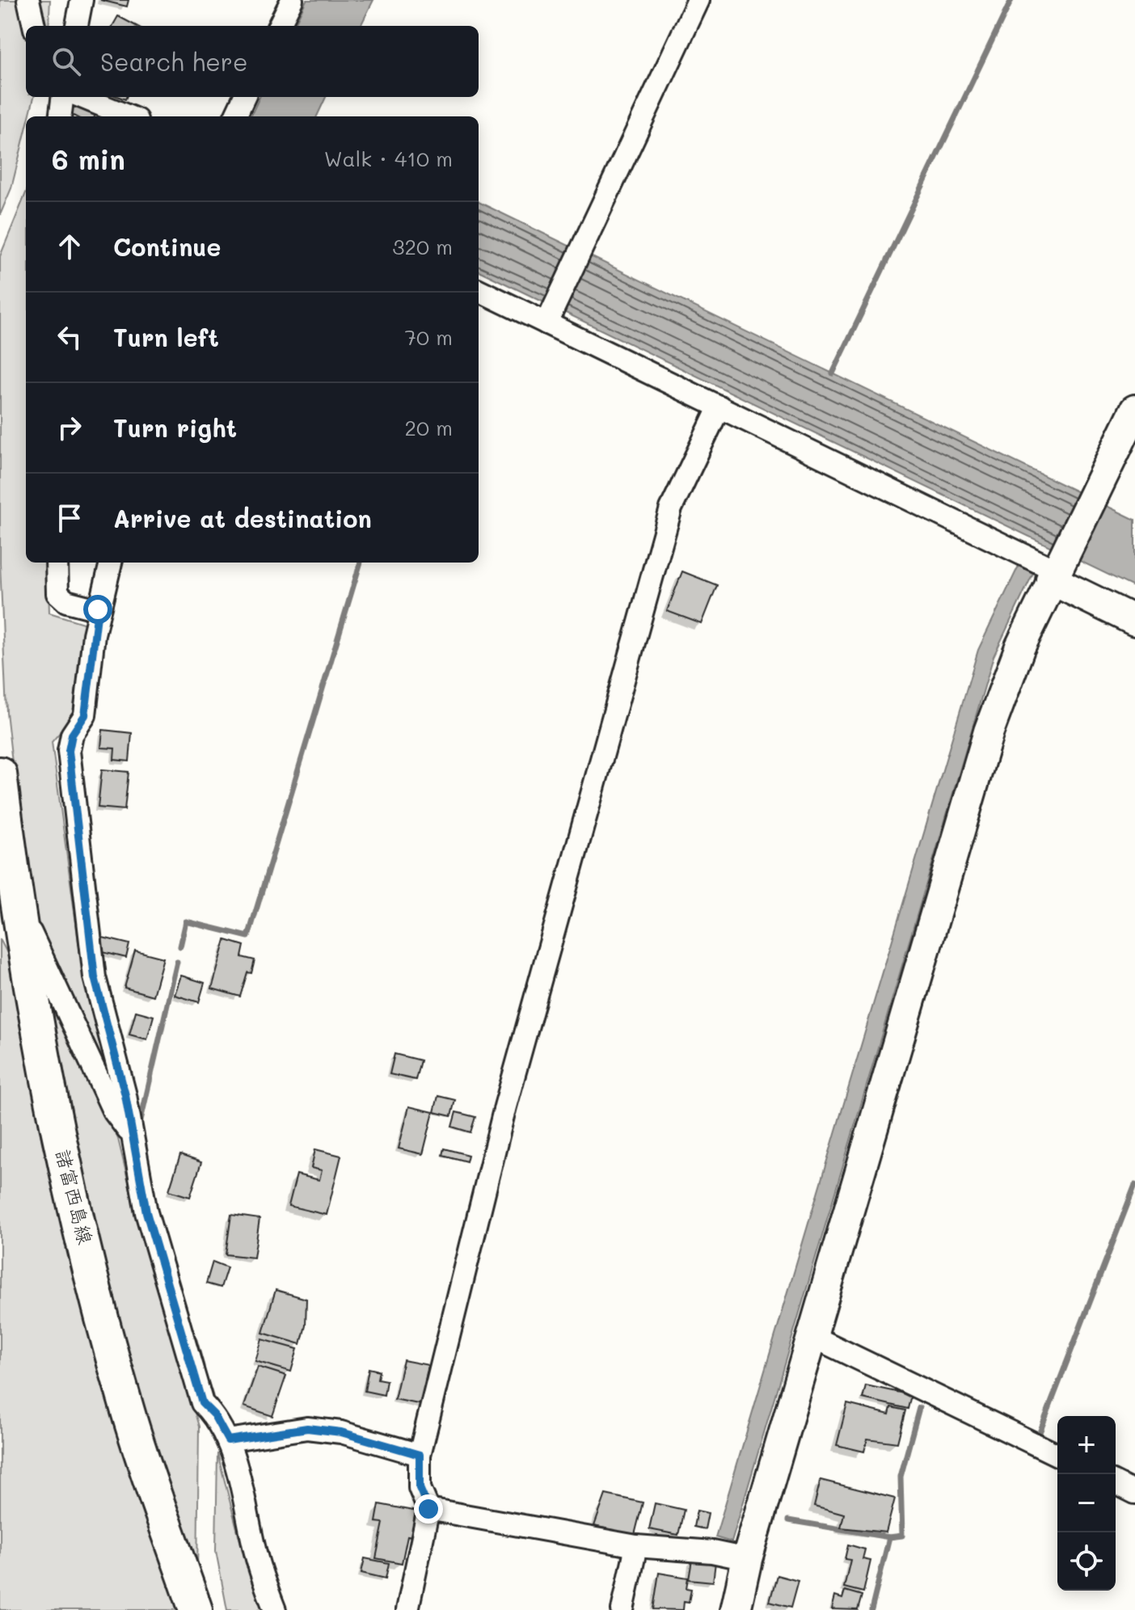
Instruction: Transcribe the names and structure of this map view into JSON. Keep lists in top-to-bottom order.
{
  "streets": {
    "main road": ["諸富西島線"]
  },
  "page": {
    "search": "Search here",
    "heading": ["6 min", "Walk · 410 m"],
    "list": [
      ["Continue", "320 m"],
      ["Turn left", "70 m"],
      ["Turn right", "20 m"],
      "Arrive at destination"
    ],
    "map_buttons": ["+", "−"]
  }
}
